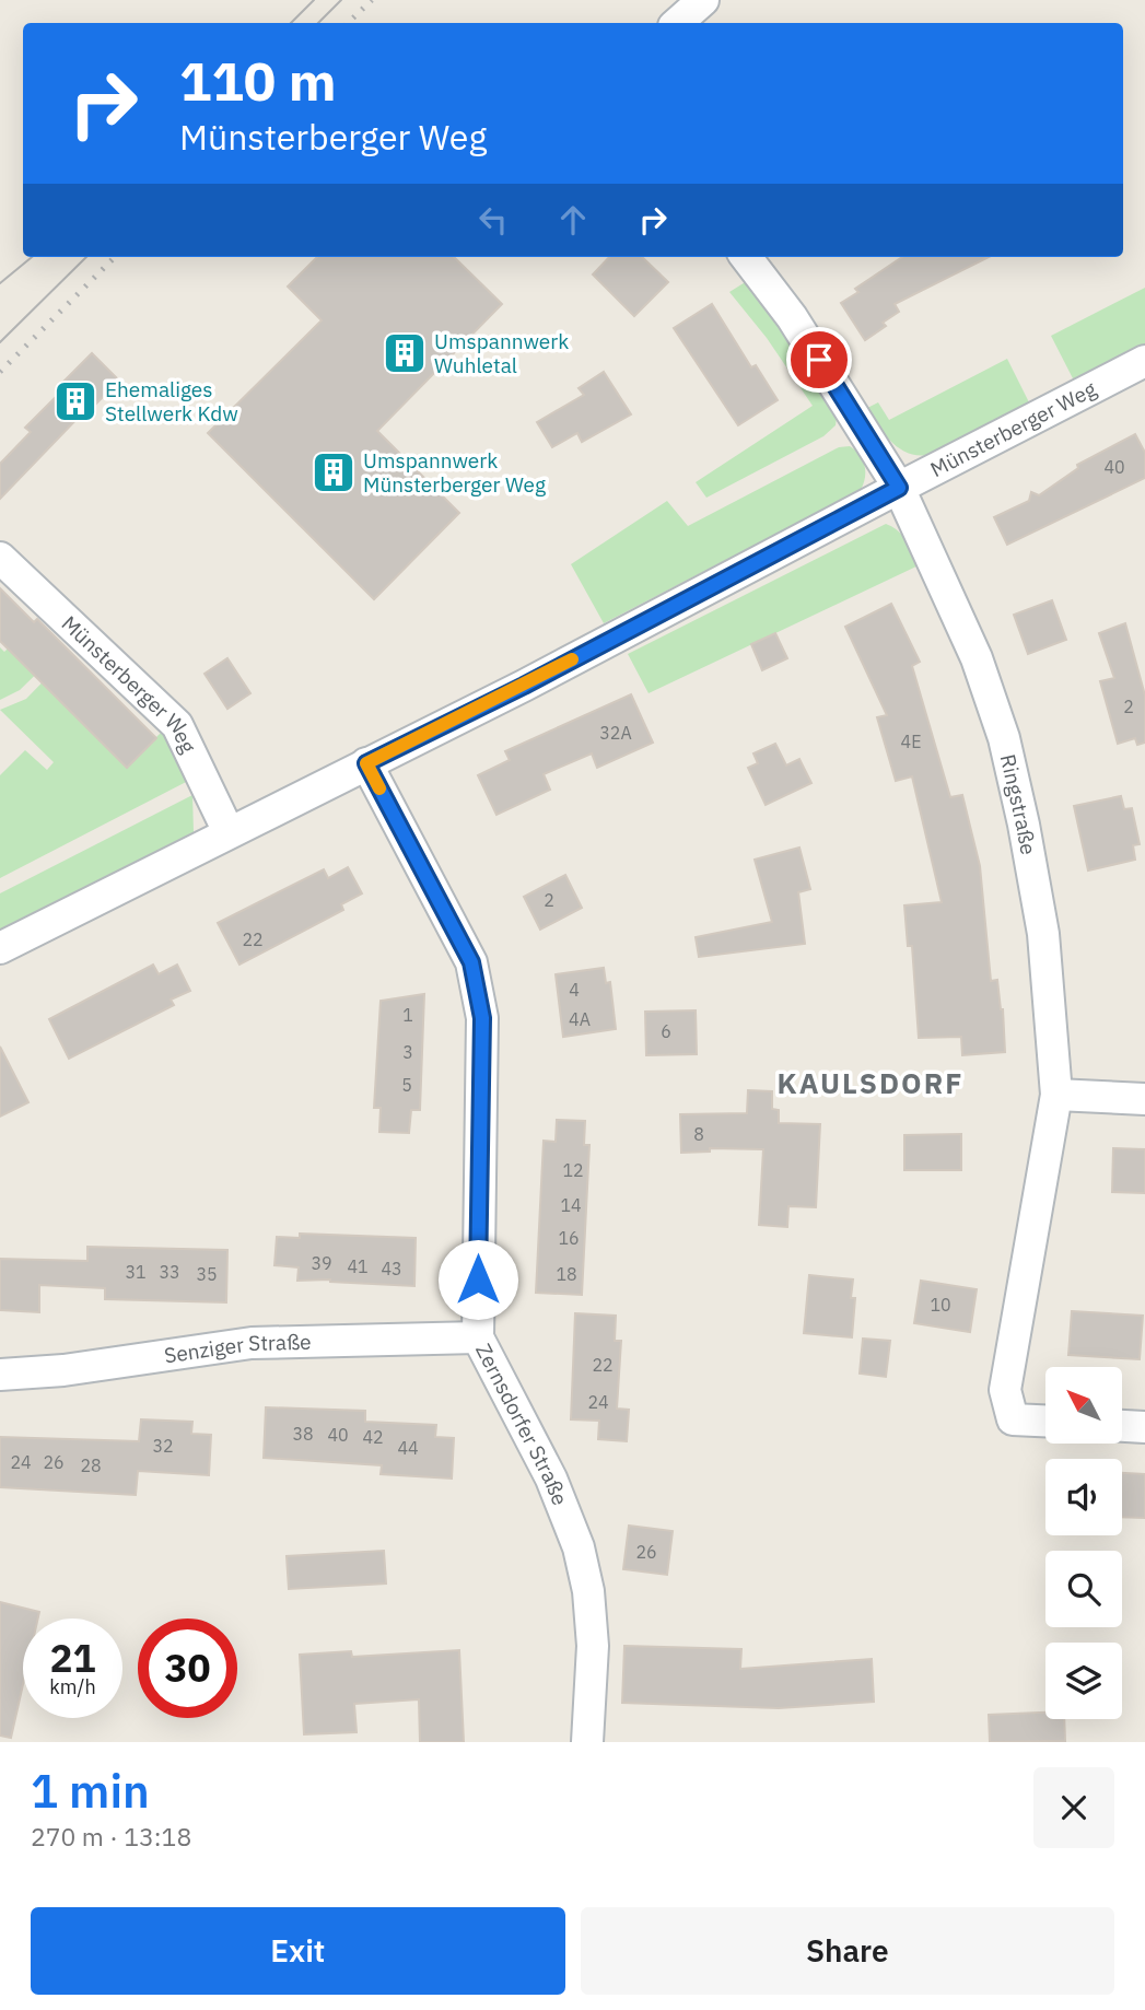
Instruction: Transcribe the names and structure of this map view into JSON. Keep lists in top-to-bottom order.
{
  "streets": {
    "street": [
      "Münsterberger Weg",
      "Ringstraße",
      "Senziger Straße",
      "Zernsdorfer Straße"
    ]
  },
  "crossings": [
    ["Münsterberger Weg", "Ringstraße"],
    ["Münsterberger Weg", "Zernsdorfer Straße"],
    ["Senziger Straße", "Zernsdorfer Straße"]
  ],
  "districts": ["KAULSDORF"],
  "places": {
    "building": ["Umspannwerk Wuhletal", "Ehemaliges Stellwerk Kdw", "Umspannwerk Münsterberger Weg"]
  },
  "house_numbers": [
    "40",
    "2",
    "32A",
    "4E",
    "2",
    "22",
    "4",
    "1",
    "4A",
    "6",
    "3",
    "5",
    "8",
    "12",
    "14",
    "16",
    "39",
    "41",
    "43",
    "31",
    "33",
    "35",
    "18",
    "10",
    "22",
    "24",
    "38",
    "40",
    "42",
    "32",
    "44",
    "24",
    "26",
    "28",
    "26"
  ],
  "north": "top left",
  "page": {
    "turn": ["110 m", "Münsterberger Weg"],
    "speed": "21 km/h",
    "limit": "30",
    "heading": ["1 min", "270 m · 13:18"],
    "buttons": ["Exit", "Share"]
  }
}
